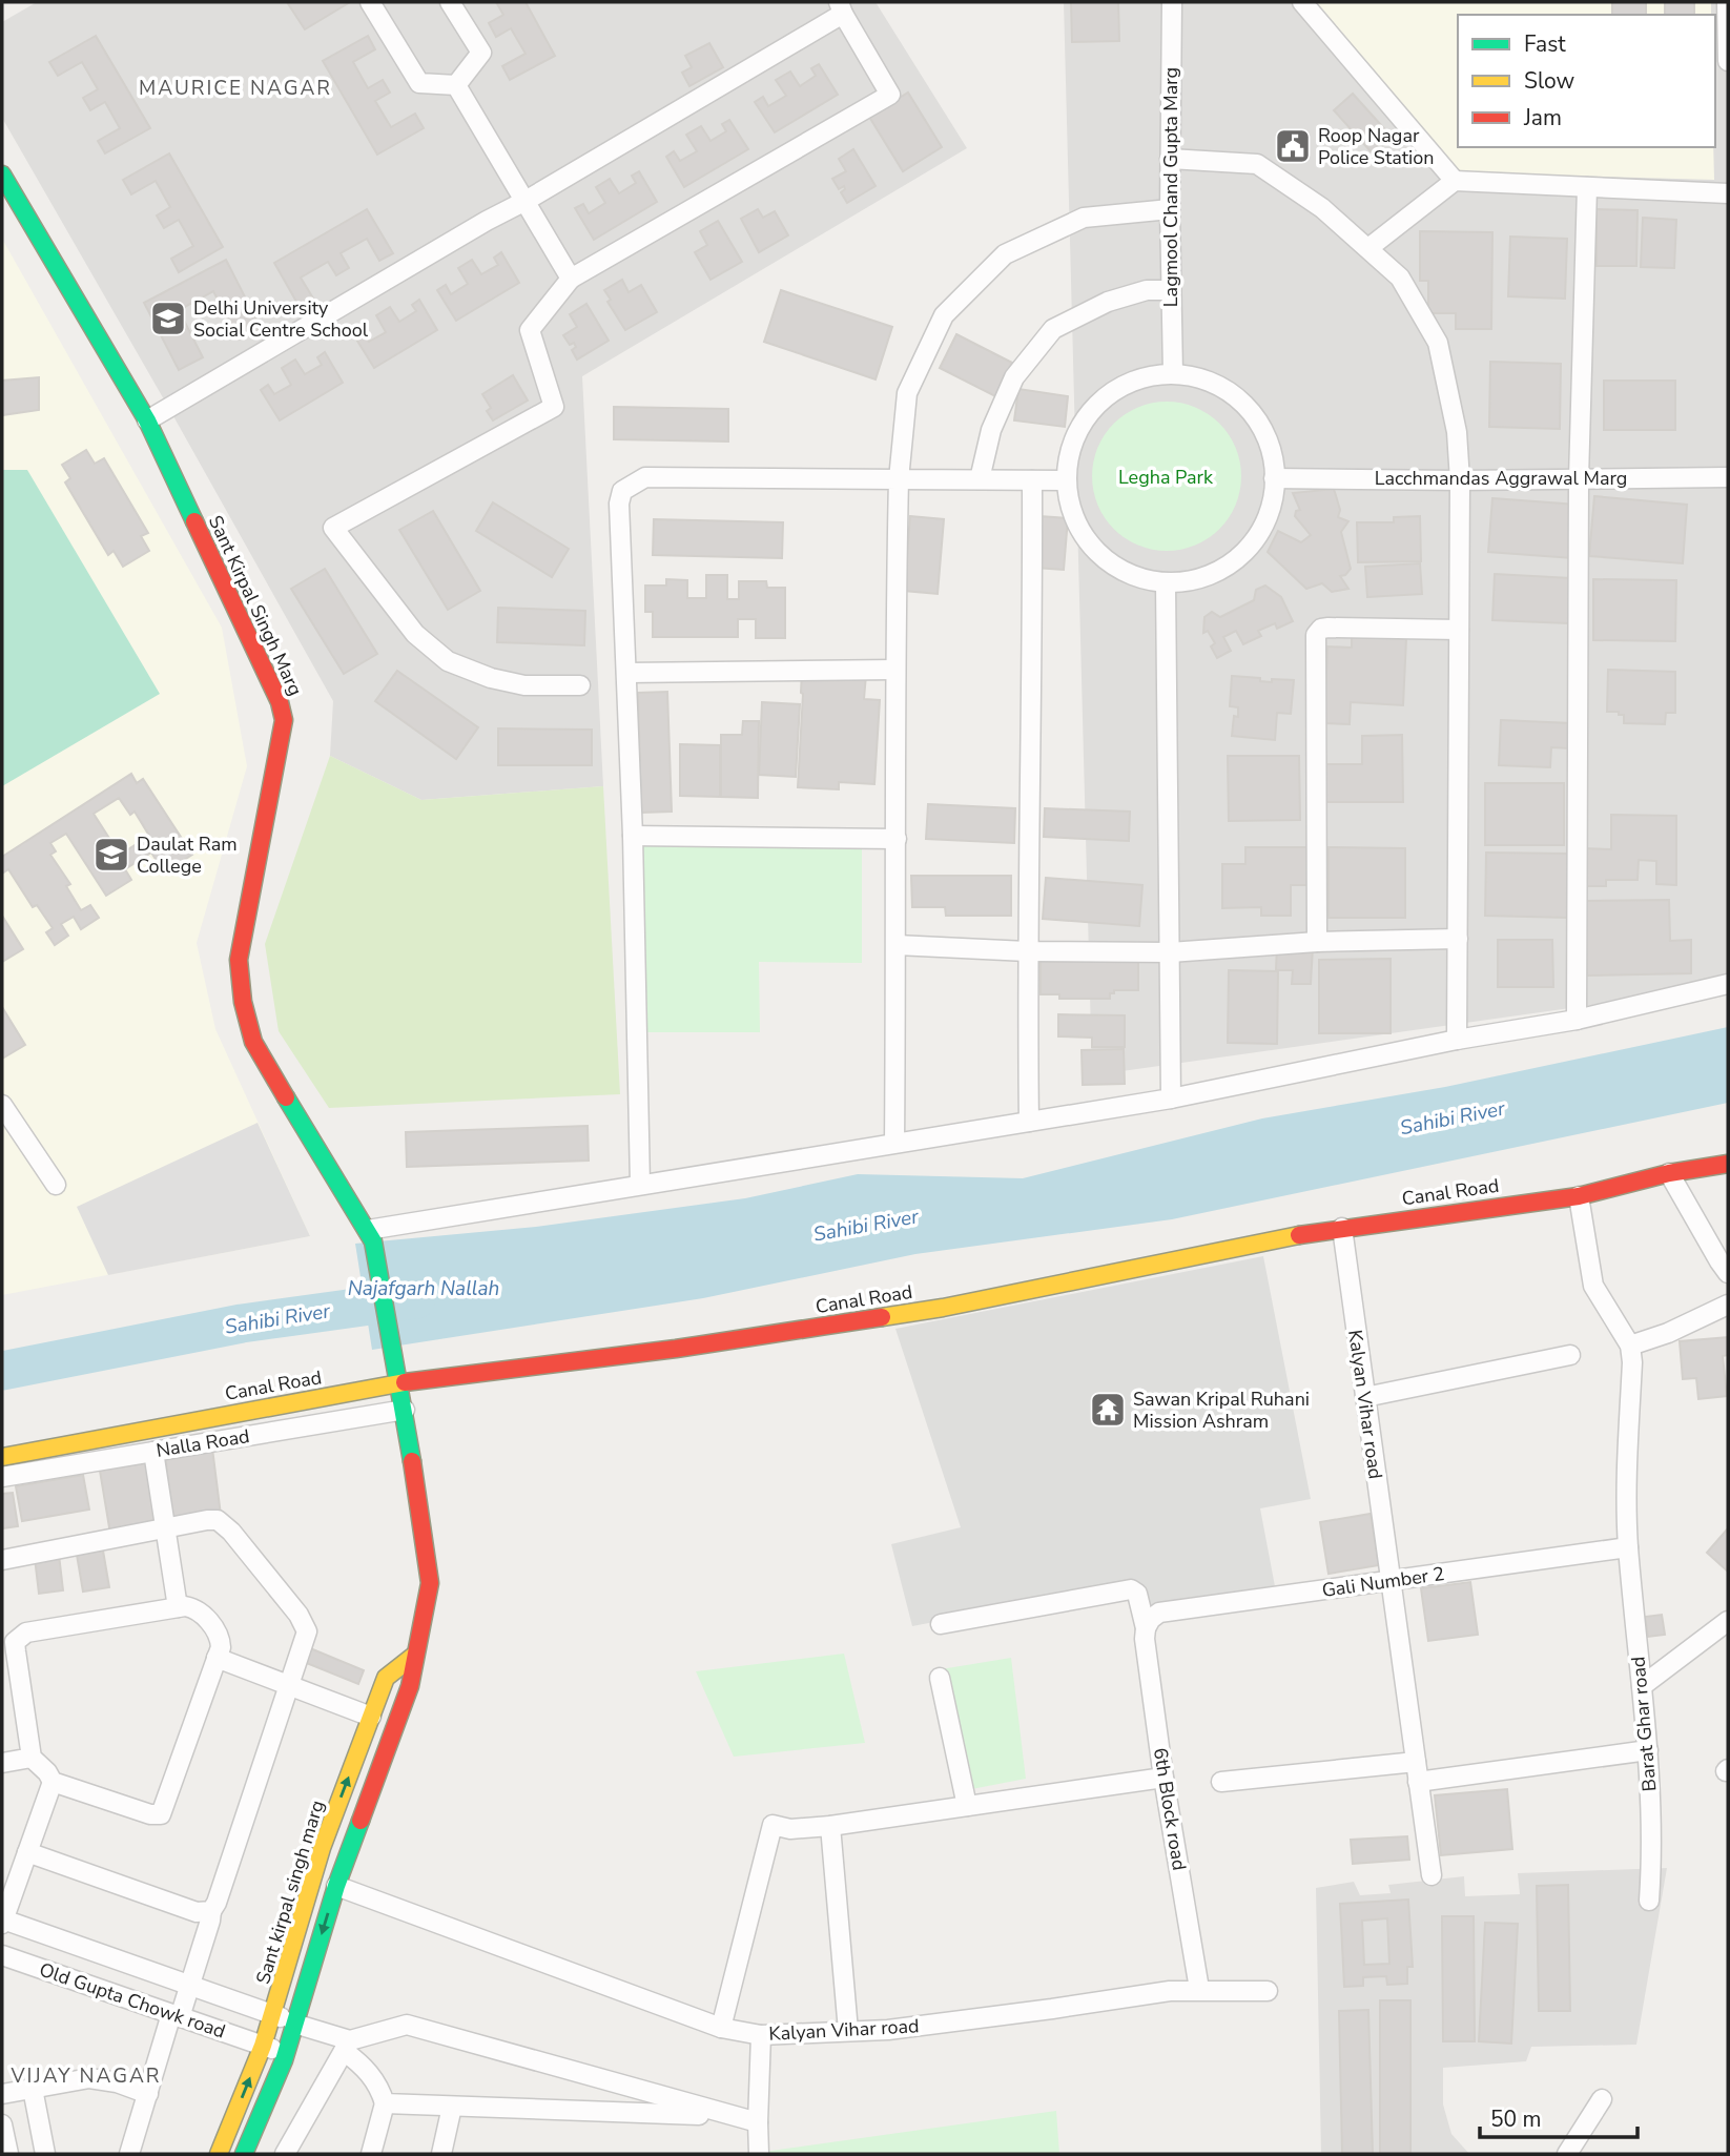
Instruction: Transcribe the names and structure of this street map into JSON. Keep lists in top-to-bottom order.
{
  "streets": {
    "street": [
      "Lagmool Chand Gupta Marg",
      "Lacchmandas Aggrawal Marg",
      "Sant Kirpal Singh Marg",
      "Canal Road",
      "Kalyan Vihar road",
      "Nalla Road",
      "Gali Number 2",
      "Barat Ghar road",
      "6th Block road",
      "Sant kirpal singh marg",
      "Old Gupta Chowk road"
    ]
  },
  "crossings": [
    ["Lagmool Chand Gupta Marg", "Lacchmandas Aggrawal Marg"],
    ["Canal Road", "Kalyan Vihar road"],
    ["Kalyan Vihar road", "Gali Number 2"],
    ["Kalyan Vihar road", "6th Block road"],
    ["Gali Number 2", "Barat Ghar road"],
    ["Gali Number 2", "6th Block road"],
    ["Sant kirpal singh marg", "Old Gupta Chowk road"]
  ],
  "districts": ["MAURICE NAGAR", "VIJAY NAGAR"],
  "water": ["Sahibi River", "Najafgarh Nallah"],
  "parks": ["Legha Park"],
  "places": {
    "public building": ["Roop Nagar Police Station"],
    "school or university": ["Delhi University Social Centre School", "Daulat Ram College"],
    "temple": ["Sawan Kripal Ruhani Mission Ashram"]
  },
  "legend": ["Fast", "Slow", "Jam"],
  "scale_bar": "50 m"
}
